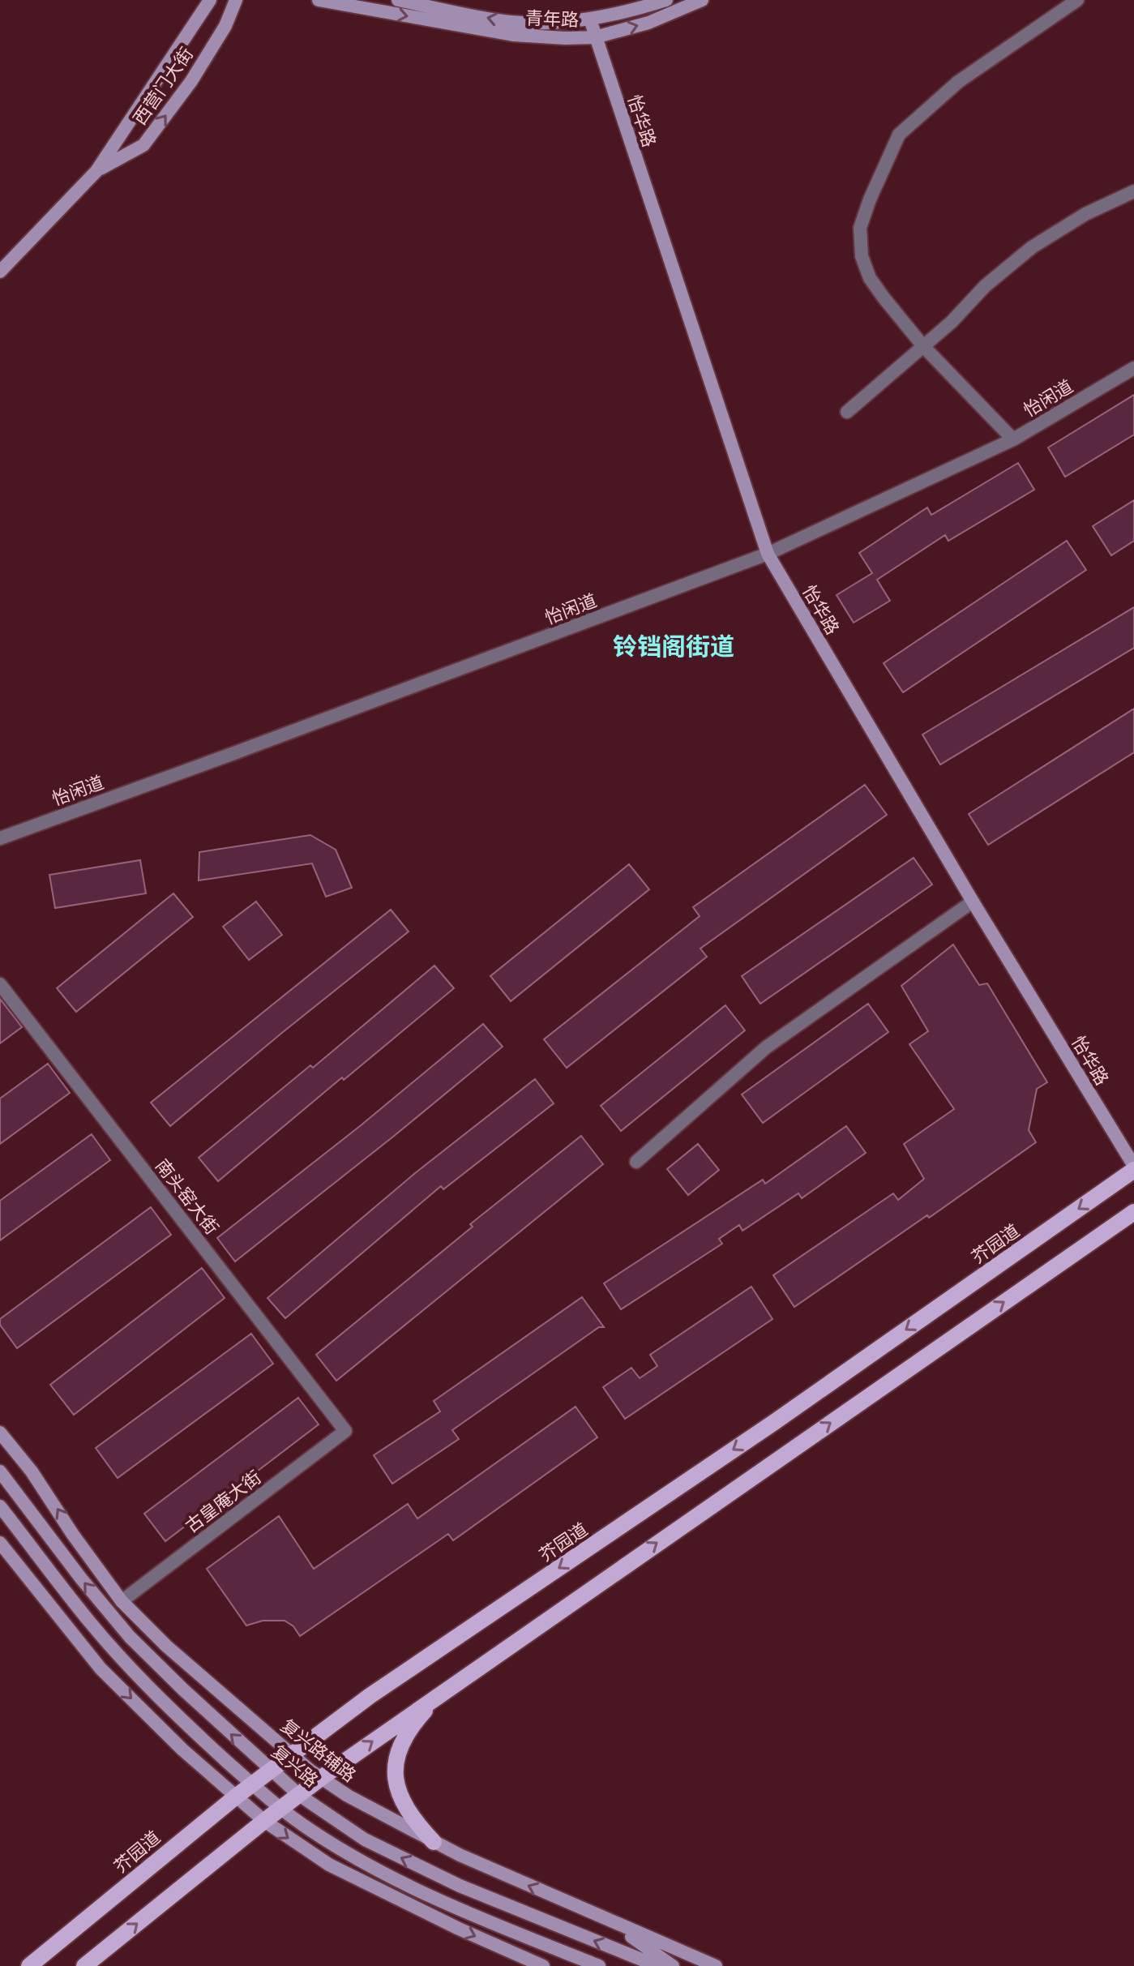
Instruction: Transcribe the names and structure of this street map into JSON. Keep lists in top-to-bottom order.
{
  "streets": {
    "main road": ["芥园道"],
    "street": [
      "青年路",
      "西营门大街",
      "怡华路",
      "怡闲道",
      "南头窑大街",
      "古皇庵大街",
      "复兴路辅路",
      "复兴路"
    ]
  },
  "crossings": [
    ["青年路", "怡华路"],
    ["怡华路", "怡闲道"],
    ["怡华路", "芥园道"],
    ["南头窑大街", "古皇庵大街"],
    ["芥园道", "复兴路辅路"],
    ["芥园道", "复兴路"],
    ["古皇庵大街", "复兴路辅路"]
  ],
  "districts": ["铃铛阁街道"]
}
